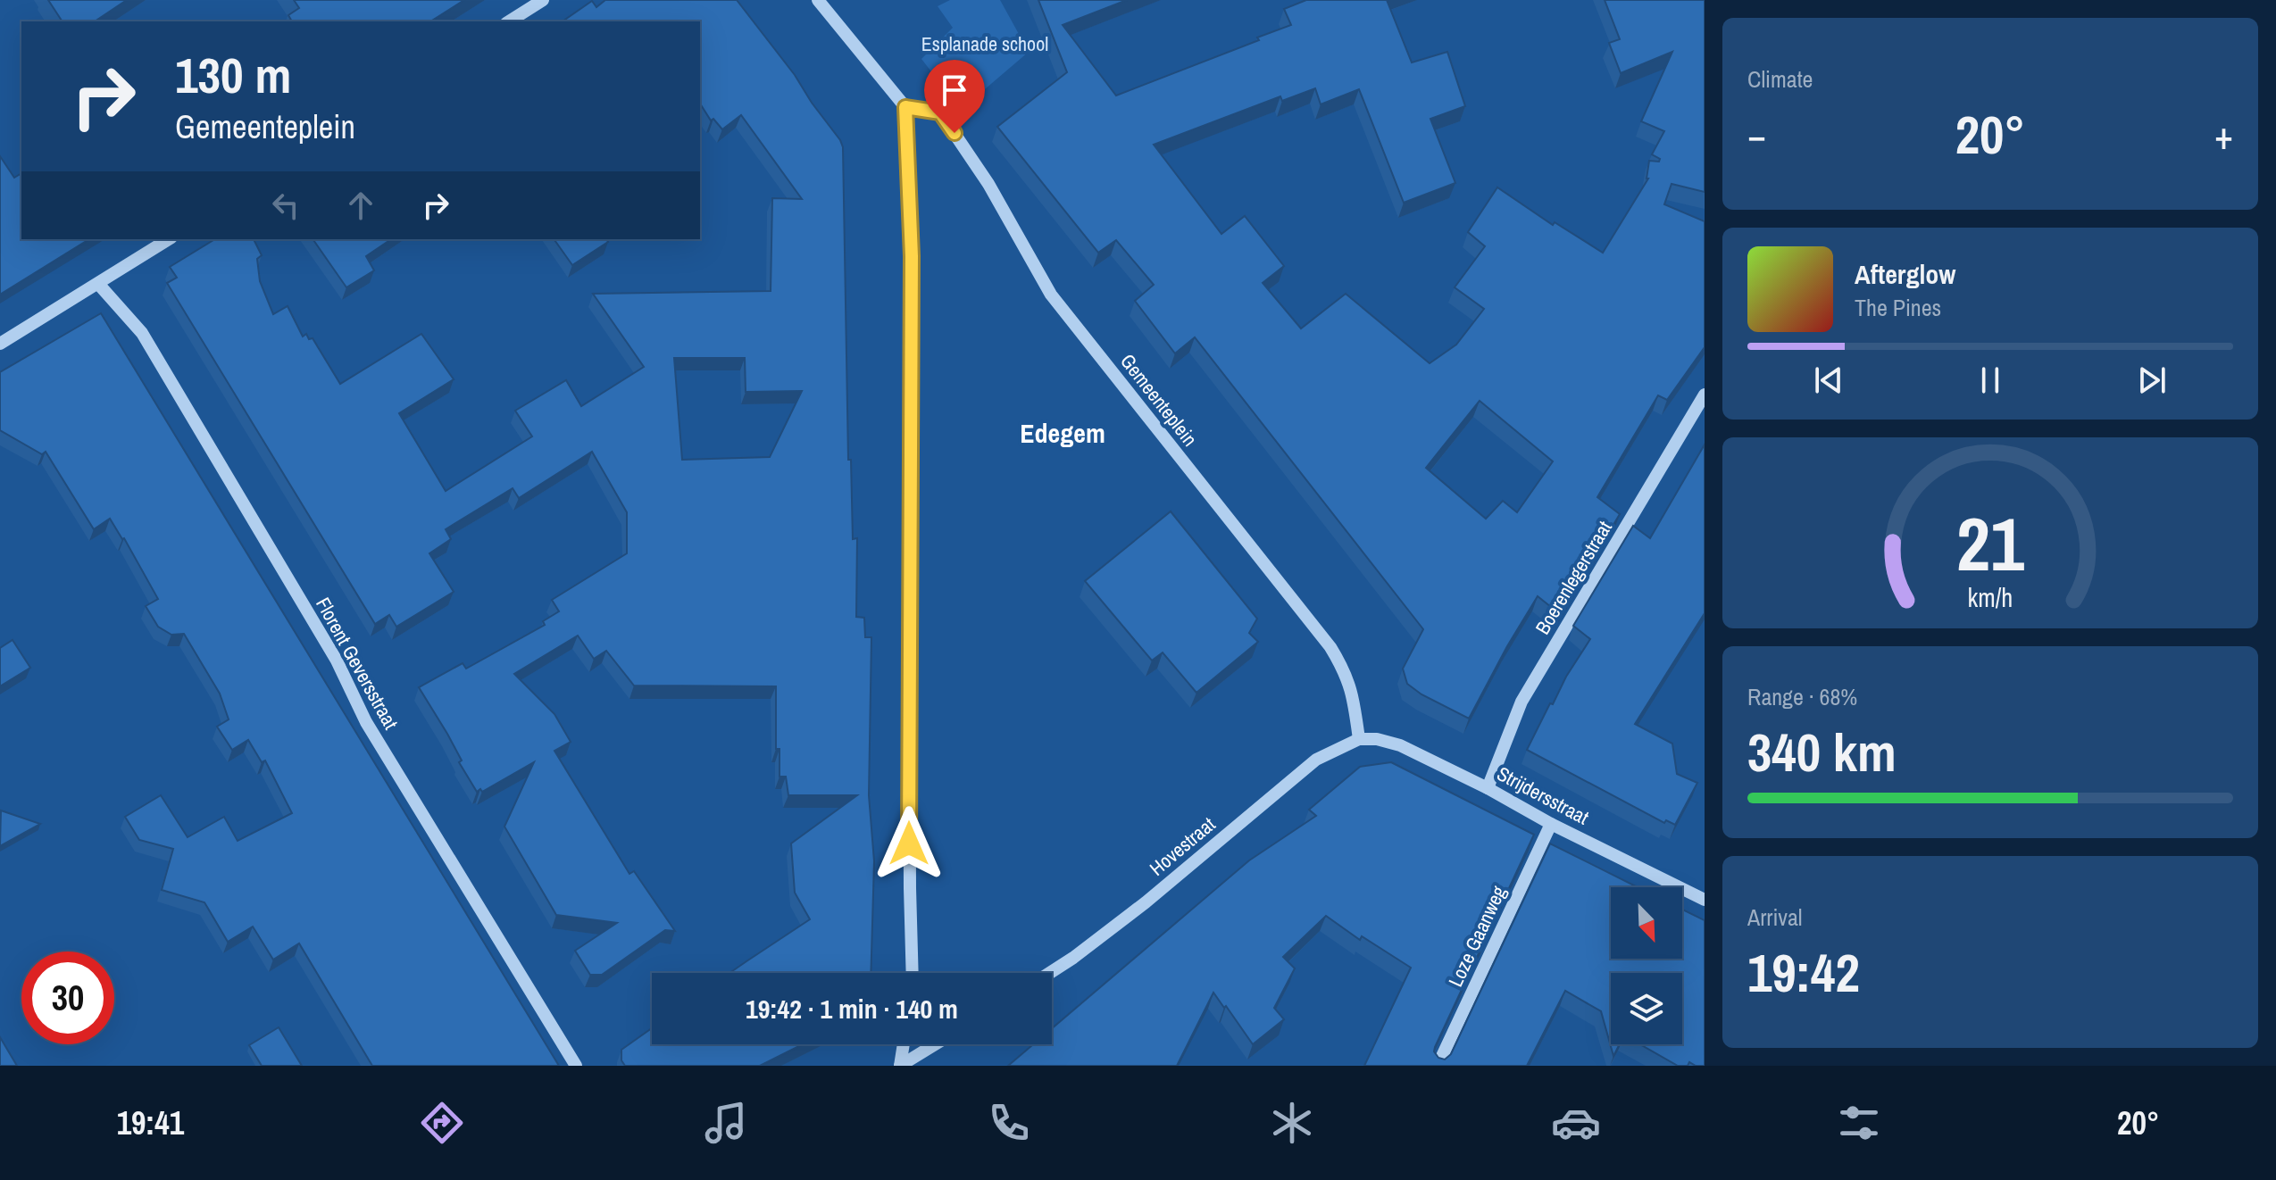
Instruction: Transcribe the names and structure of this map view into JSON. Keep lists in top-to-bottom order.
{
  "streets": {
    "street": [
      "Gemeenteplein",
      "Boerenlegerstraat",
      "Florent Geversstraat",
      "Strijdersstraat",
      "Hovestraat",
      "Loze Gaanweg"
    ]
  },
  "crossings": [
    ["Gemeenteplein", "Strijdersstraat"],
    ["Gemeenteplein", "Hovestraat"],
    ["Boerenlegerstraat", "Strijdersstraat"],
    ["Strijdersstraat", "Hovestraat"],
    ["Strijdersstraat", "Loze Gaanweg"]
  ],
  "districts": ["Edegem"],
  "parks": ["Esplanade school"],
  "north": "bottom right",
  "page": {
    "tile": [
      "Climate",
      ["Range · 68%", "340 km"],
      ["Arrival", "19:42"]
    ],
    "turn": ["130 m", "Gemeenteplein"],
    "heat": ["−", "20°", "+"],
    "song": ["Afterglow", "The Pines"],
    "limit": "30",
    "trip": "19:42 · 1 min · 140 m",
    "tabs": ["19:41", "20°"],
    "gauge": ["21", "km/h"]
  }
}
